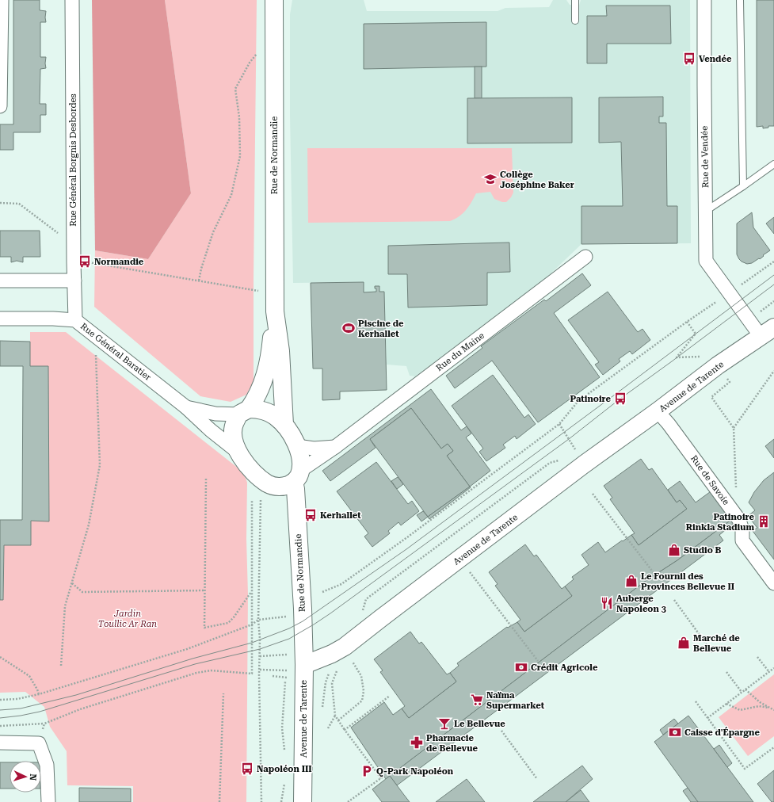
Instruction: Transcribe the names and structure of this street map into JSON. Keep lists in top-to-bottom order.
{
  "streets": {
    "street": [
      "Rue de Normandie",
      "Rue de Vendée",
      "Rue Général Borgnis Desbordes",
      "Rue Général Baratier",
      "Rue du Maine",
      "Avenue de Tarente",
      "Rue de Savoie"
    ]
  },
  "crossings": [
    ["Rue de Normandie", "Rue Général Baratier"],
    ["Rue de Normandie", "Rue du Maine"],
    ["Rue de Normandie", "Avenue de Tarente"],
    ["Rue de Vendée", "Avenue de Tarente"],
    ["Rue Général Borgnis Desbordes", "Rue Général Baratier"],
    ["Rue Général Baratier", "Rue du Maine"],
    ["Avenue de Tarente", "Rue de Savoie"]
  ],
  "parks": ["Jardin Toullic Ar Ran"],
  "places": {
    "bus stop": [
      "Vendée",
      "Normandie",
      "Patinoire",
      "Kerhallet",
      "Napoléon III"
    ],
    "school or university": ["Collège Joséphine Baker"],
    "sports": ["Piscine de Kerhallet"],
    "building": ["Patinoire Rinkla Stadium"],
    "shop": ["Studio B", "Le Fournil des Provinces Bellevue II", "Marché de Bellevue"],
    "restaurant": ["Auberge Napoleon 3"],
    "bank": ["Crédit Agricole", "Caisse d'Épargne"],
    "supermarket": ["Naïma Supermarket"],
    "bar": ["Le Bellevue"],
    "pharmacy": ["Pharmacie de Bellevue"],
    "parking": ["Q-Park Napoléon"]
  },
  "north": "right"
}
